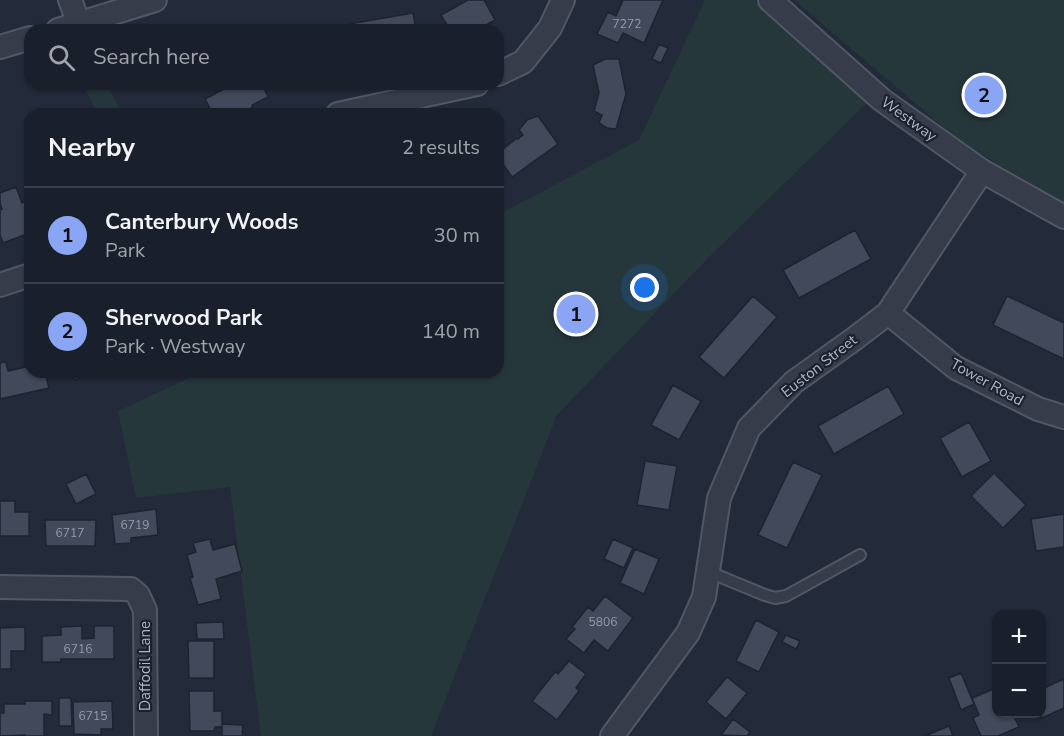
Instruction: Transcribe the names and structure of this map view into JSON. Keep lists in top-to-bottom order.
{
  "streets": {
    "street": [
      "Westway",
      "Euston Street",
      "Tower Road",
      "Daffodil Lane"
    ]
  },
  "crossings": [
    ["Westway", "Euston Street"],
    ["Euston Street", "Tower Road"]
  ],
  "house_numbers": [
    "7272",
    "6719",
    "6717",
    "5806",
    "6716",
    "6715"
  ],
  "page": {
    "search": "Search here",
    "pins": ["2", "1"],
    "heading": ["Nearby", "2 results"],
    "list": [
      {
        "mark": "1",
        "name": "Canterbury Woods",
        "note": "Park",
        "value": "30 m"
      },
      {
        "mark": "2",
        "name": "Sherwood Park",
        "note": "Park · Westway",
        "value": "140 m"
      }
    ],
    "map_buttons": ["+", "−"]
  }
}
